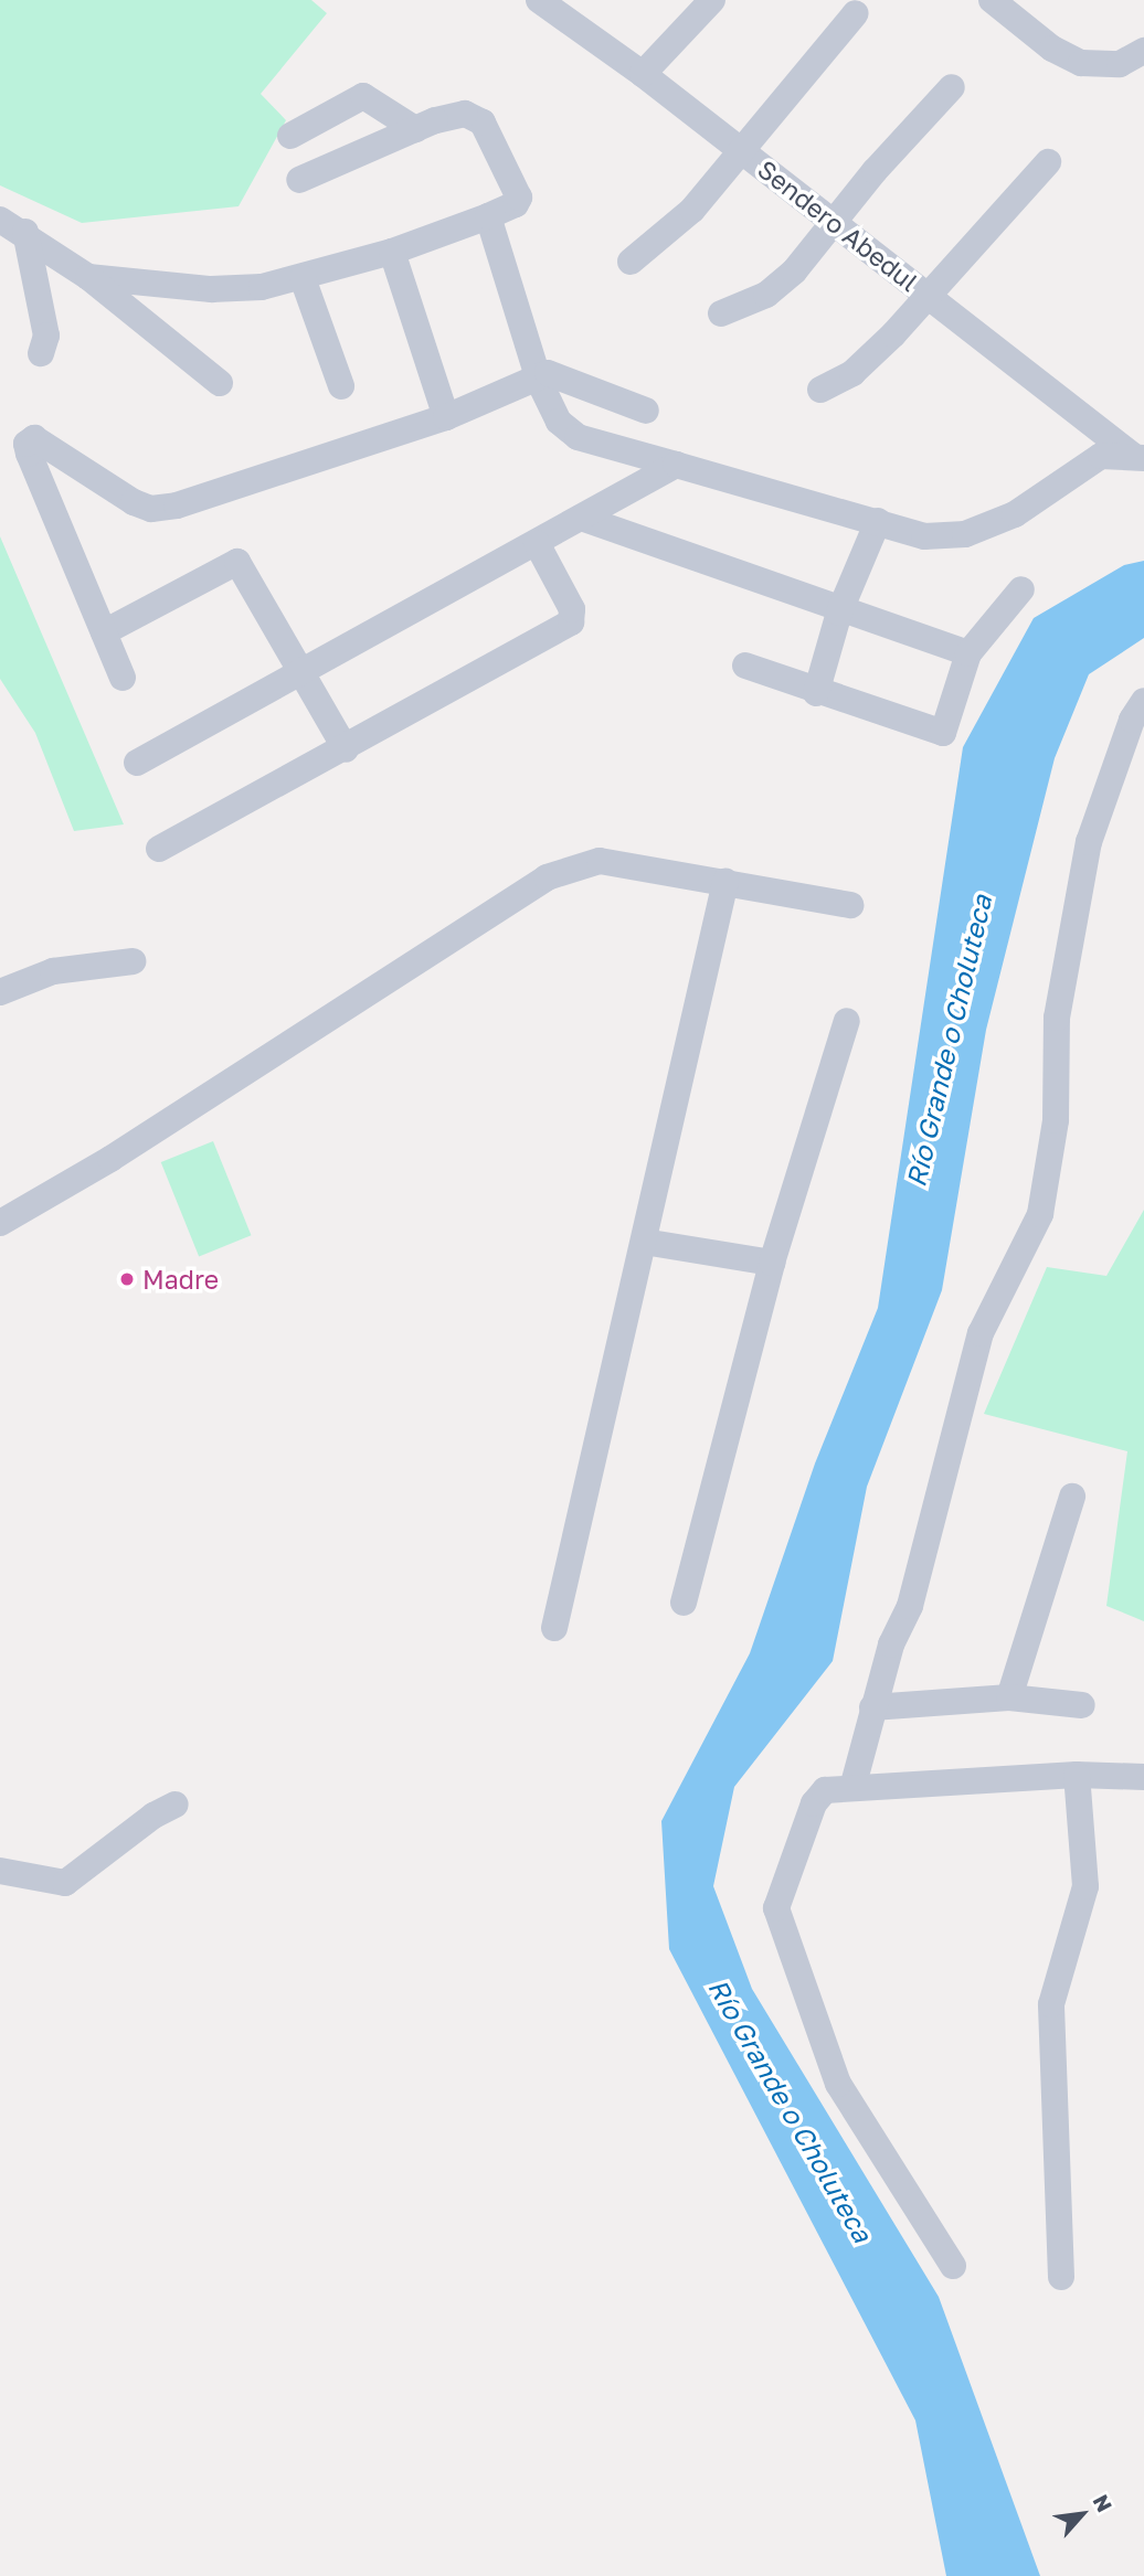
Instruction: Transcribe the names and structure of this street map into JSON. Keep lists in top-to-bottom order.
{
  "streets": {
    "street": ["Sendero Abedul"]
  },
  "water": ["Río Grande o Choluteca"],
  "places": ["Madre"],
  "north": "top right"
}
